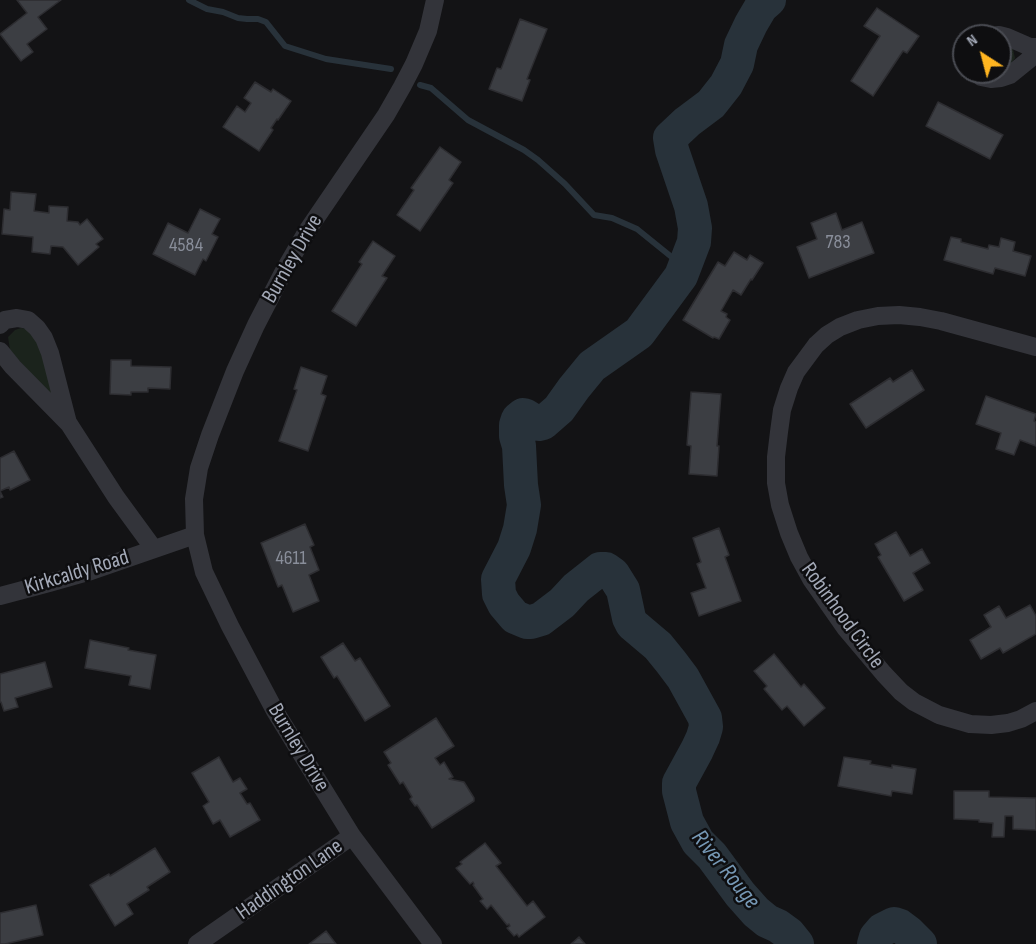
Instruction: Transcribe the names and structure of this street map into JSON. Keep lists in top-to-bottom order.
{
  "streets": {
    "street": [
      "Burnley Drive",
      "Kirkcaldy Road",
      "Robinhood Circle",
      "Haddington Lane"
    ]
  },
  "crossings": [
    ["Burnley Drive", "Haddington Lane"]
  ],
  "water": ["River Rouge"],
  "house_numbers": ["783", "4584", "4611"],
  "north": "top left"
}
